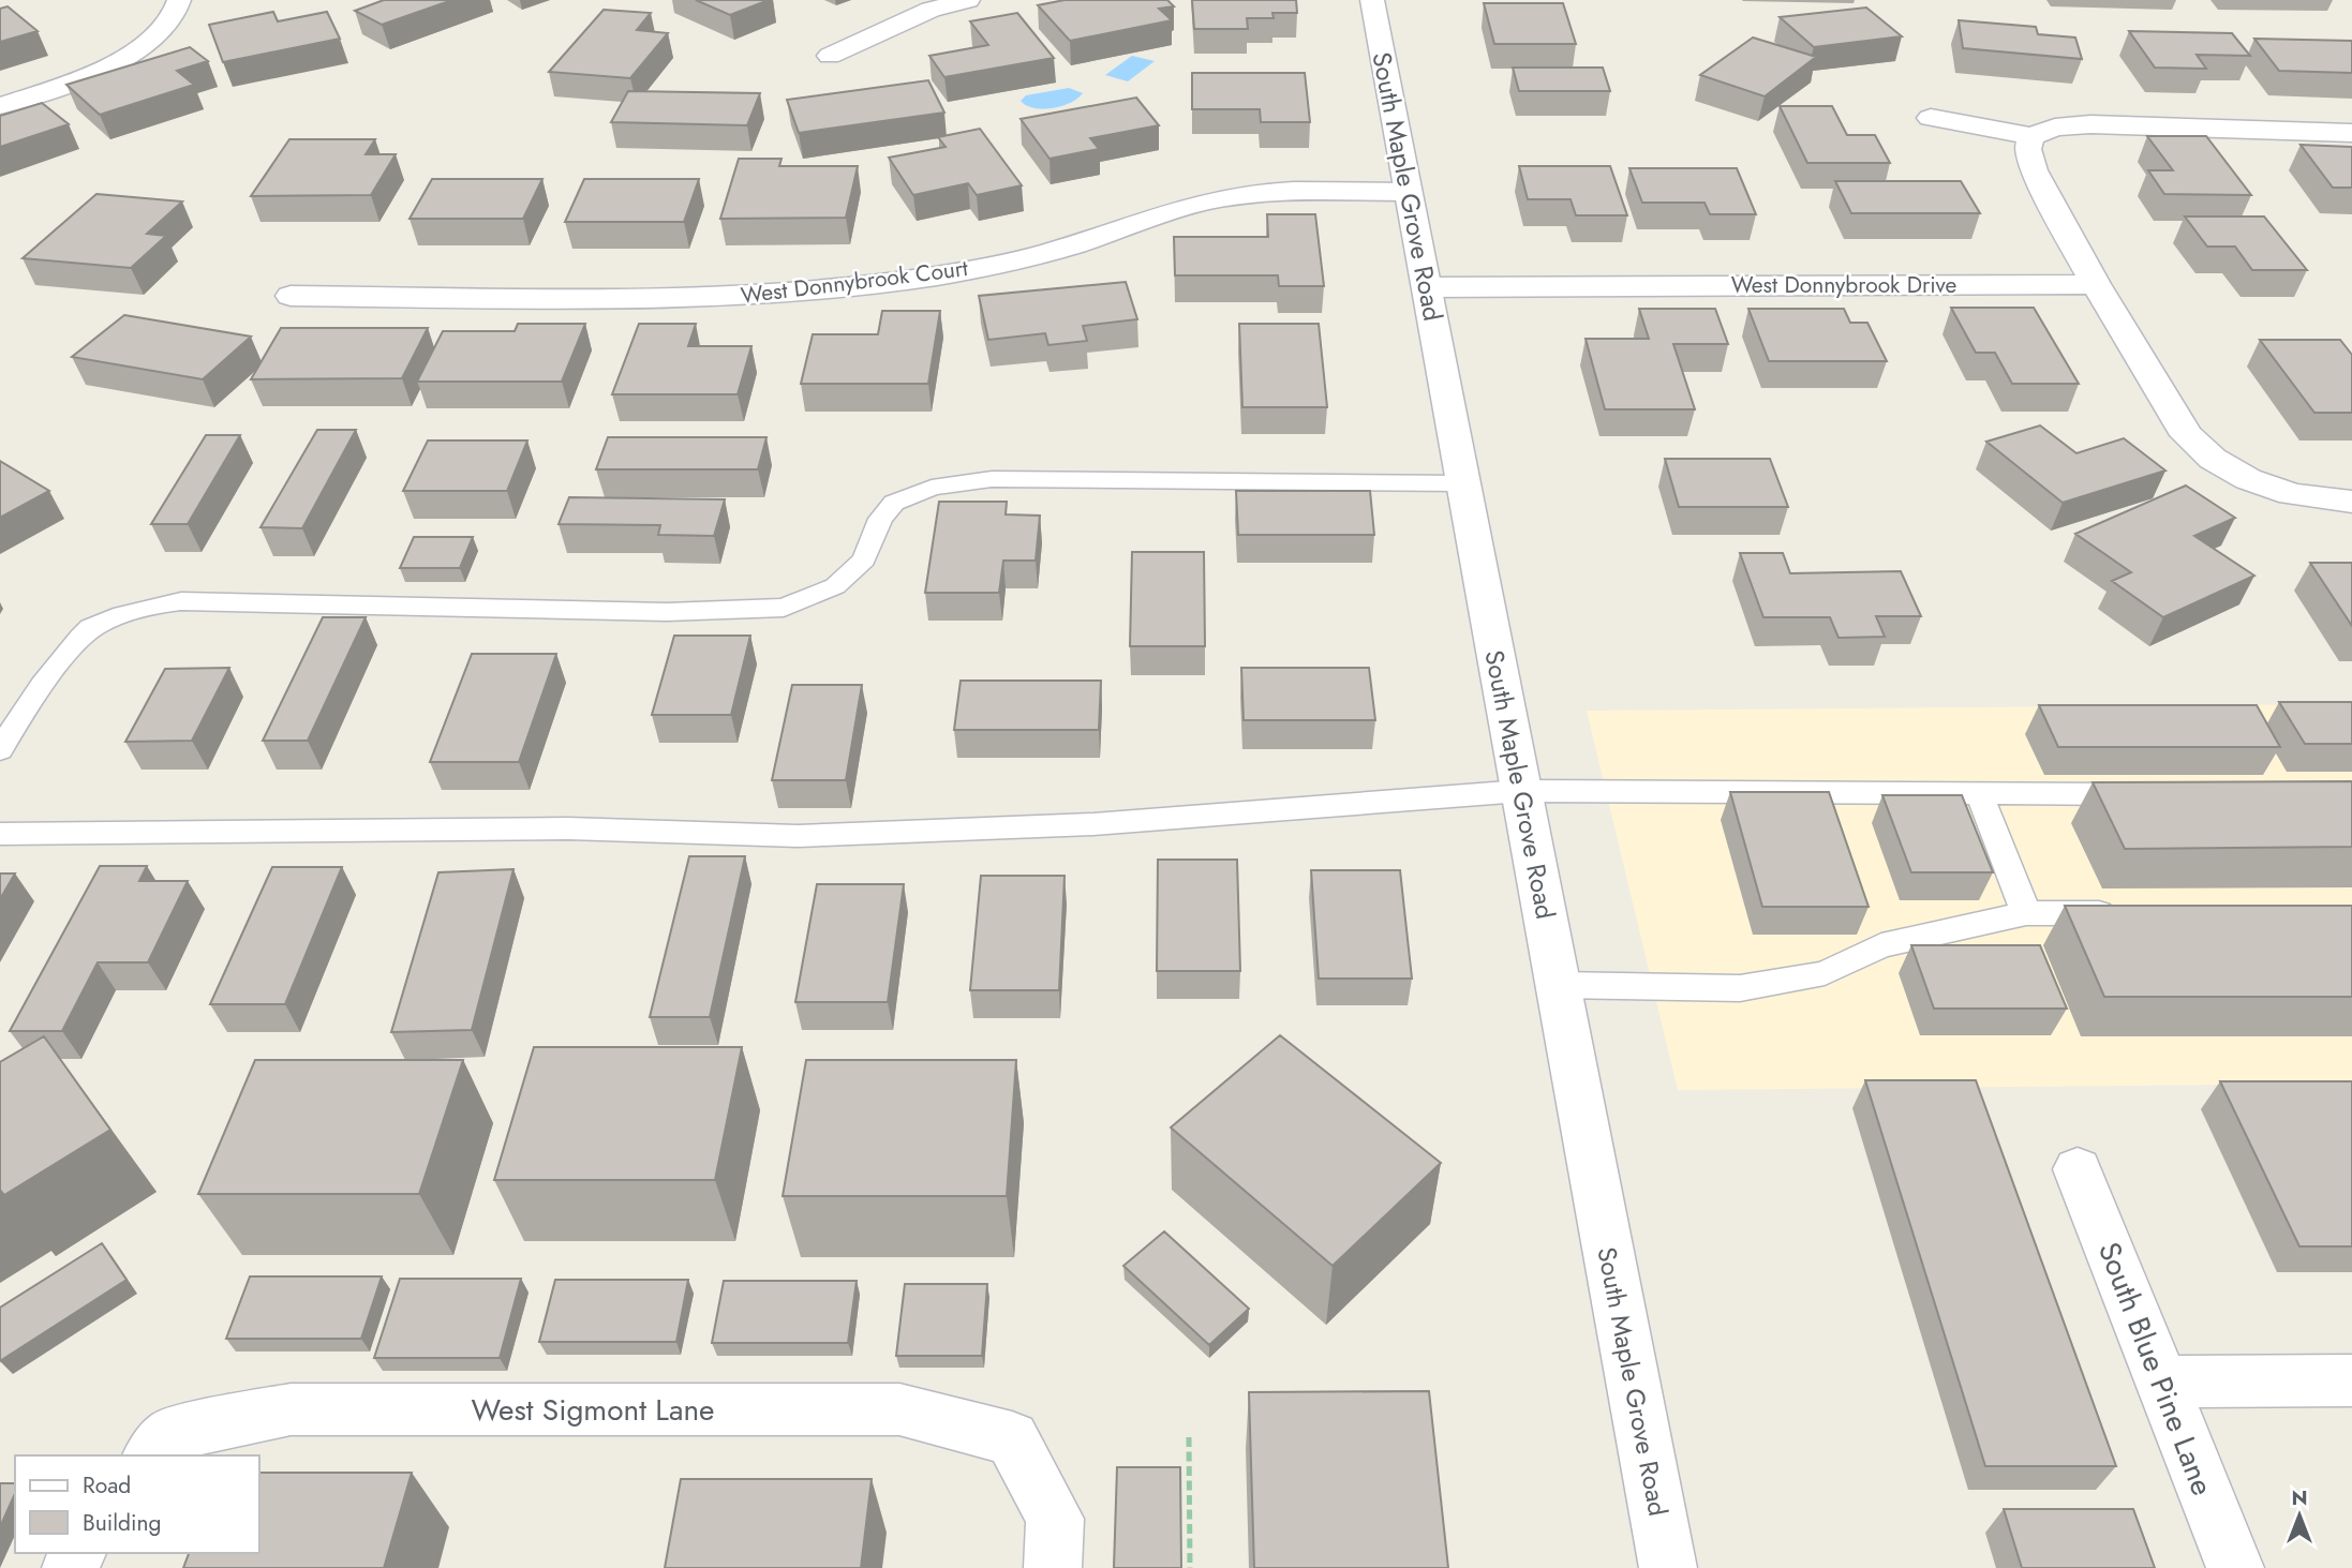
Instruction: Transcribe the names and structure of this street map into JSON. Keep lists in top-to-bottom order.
{
  "streets": {
    "street": [
      "South Maple Grove Road",
      "West Donnybrook Court",
      "West Donnybrook Drive",
      "South Blue Pine Lane",
      "West Sigmont Lane"
    ]
  },
  "crossings": [
    ["South Maple Grove Road", "West Donnybrook Court"],
    ["South Maple Grove Road", "West Donnybrook Drive"]
  ],
  "legend": ["Road", "Building"],
  "north": "top"
}
